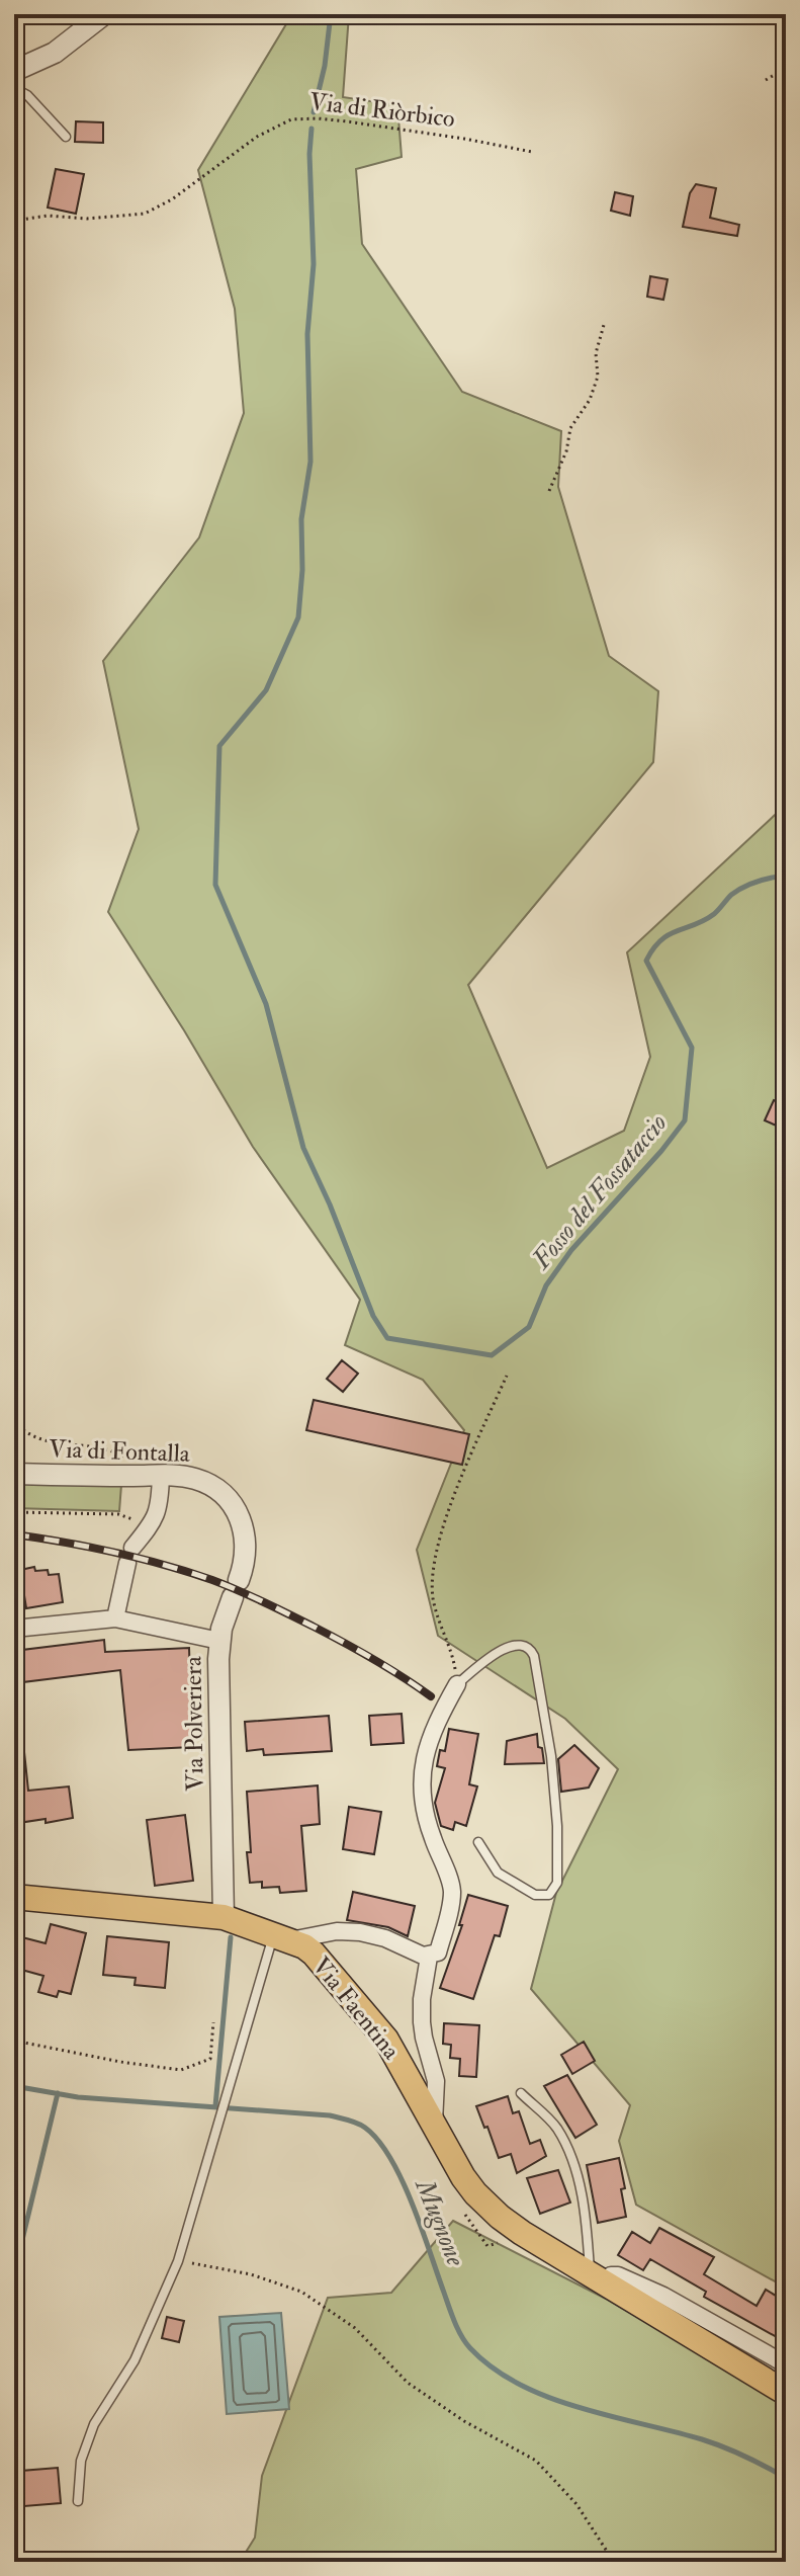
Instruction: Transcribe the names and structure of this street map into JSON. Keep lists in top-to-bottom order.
{
  "streets": {
    "main road": ["Via Faentina"],
    "street": ["Via di Fontalla", "Via Polveriera"],
    "path": ["Via di Riòrbico"]
  },
  "crossings": [
    ["Via di Fontalla", "Via Polveriera"],
    ["Via Polveriera", "Via Faentina"]
  ],
  "water": ["Fosso del Fossataccio", "Mugnone"]
}
